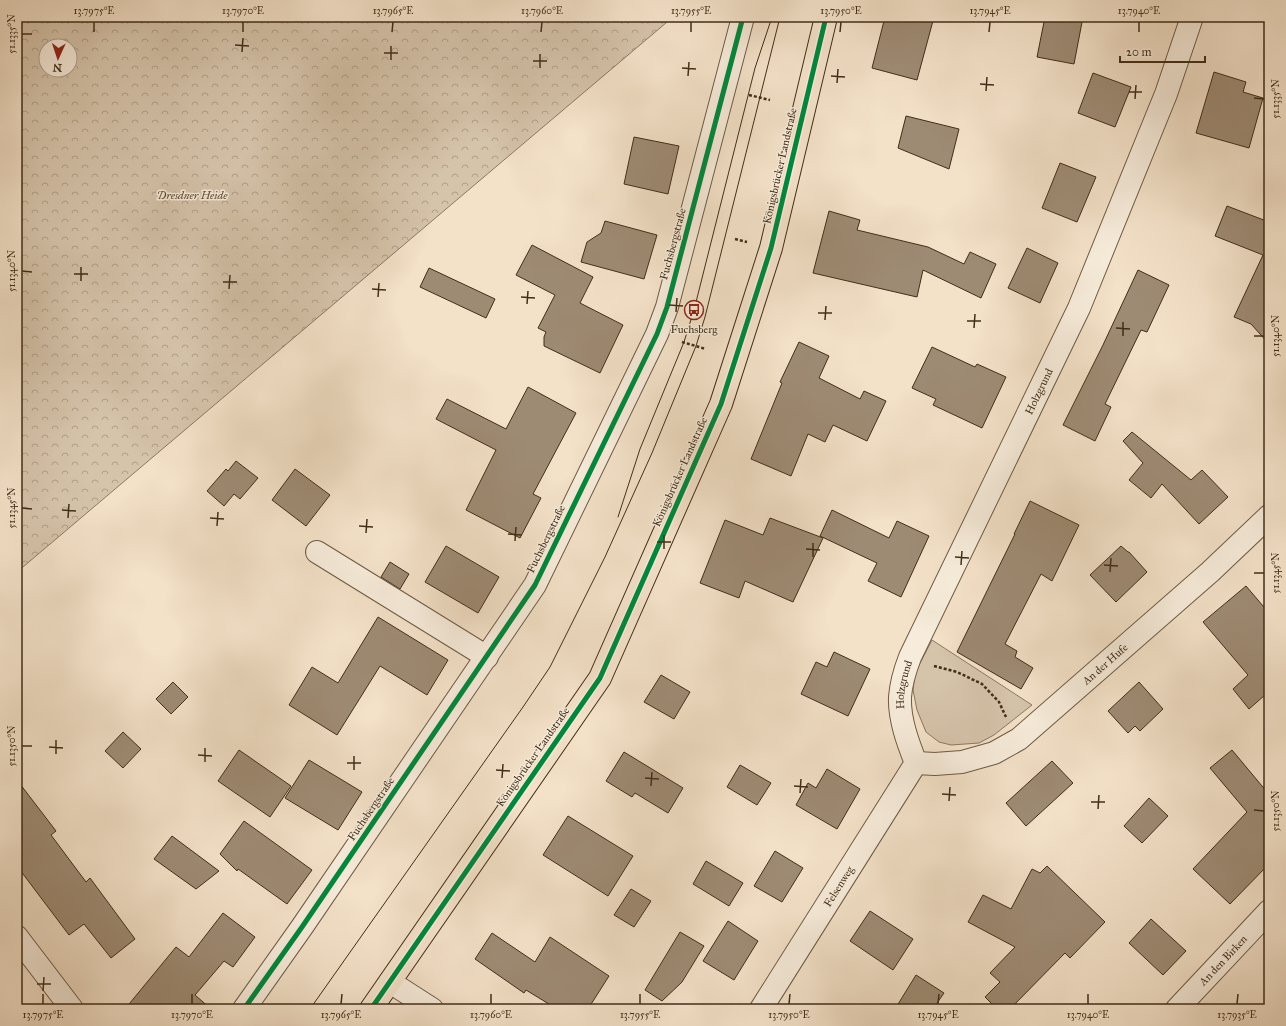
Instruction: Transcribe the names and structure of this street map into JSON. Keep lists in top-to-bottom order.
{
  "streets": {
    "main road": ["Königsbrücker Landstraße"],
    "street": [
      "Fuchsbergstraße",
      "Holzgrund",
      "An der Hufe",
      "Felsenweg",
      "An den Birken"
    ]
  },
  "crossings": [
    ["Holzgrund", "An der Hufe"],
    ["Holzgrund", "Felsenweg"],
    ["An der Hufe", "Felsenweg"]
  ],
  "parks": ["Dresdner Heide"],
  "places": {
    "bus stop": ["Fuchsberg"]
  },
  "scale_bar": "20 m",
  "north": "bottom",
  "coordinates": [
    "13.7975°E",
    "13.7970°E",
    "13.7965°E",
    "13.7960°E",
    "13.7955°E",
    "13.7950°E",
    "13.7945°E",
    "13.7940°E",
    "51.1335°N",
    "51.1340°N",
    "51.1345°N",
    "51.1350°N",
    "13.7935°E"
  ]
}
